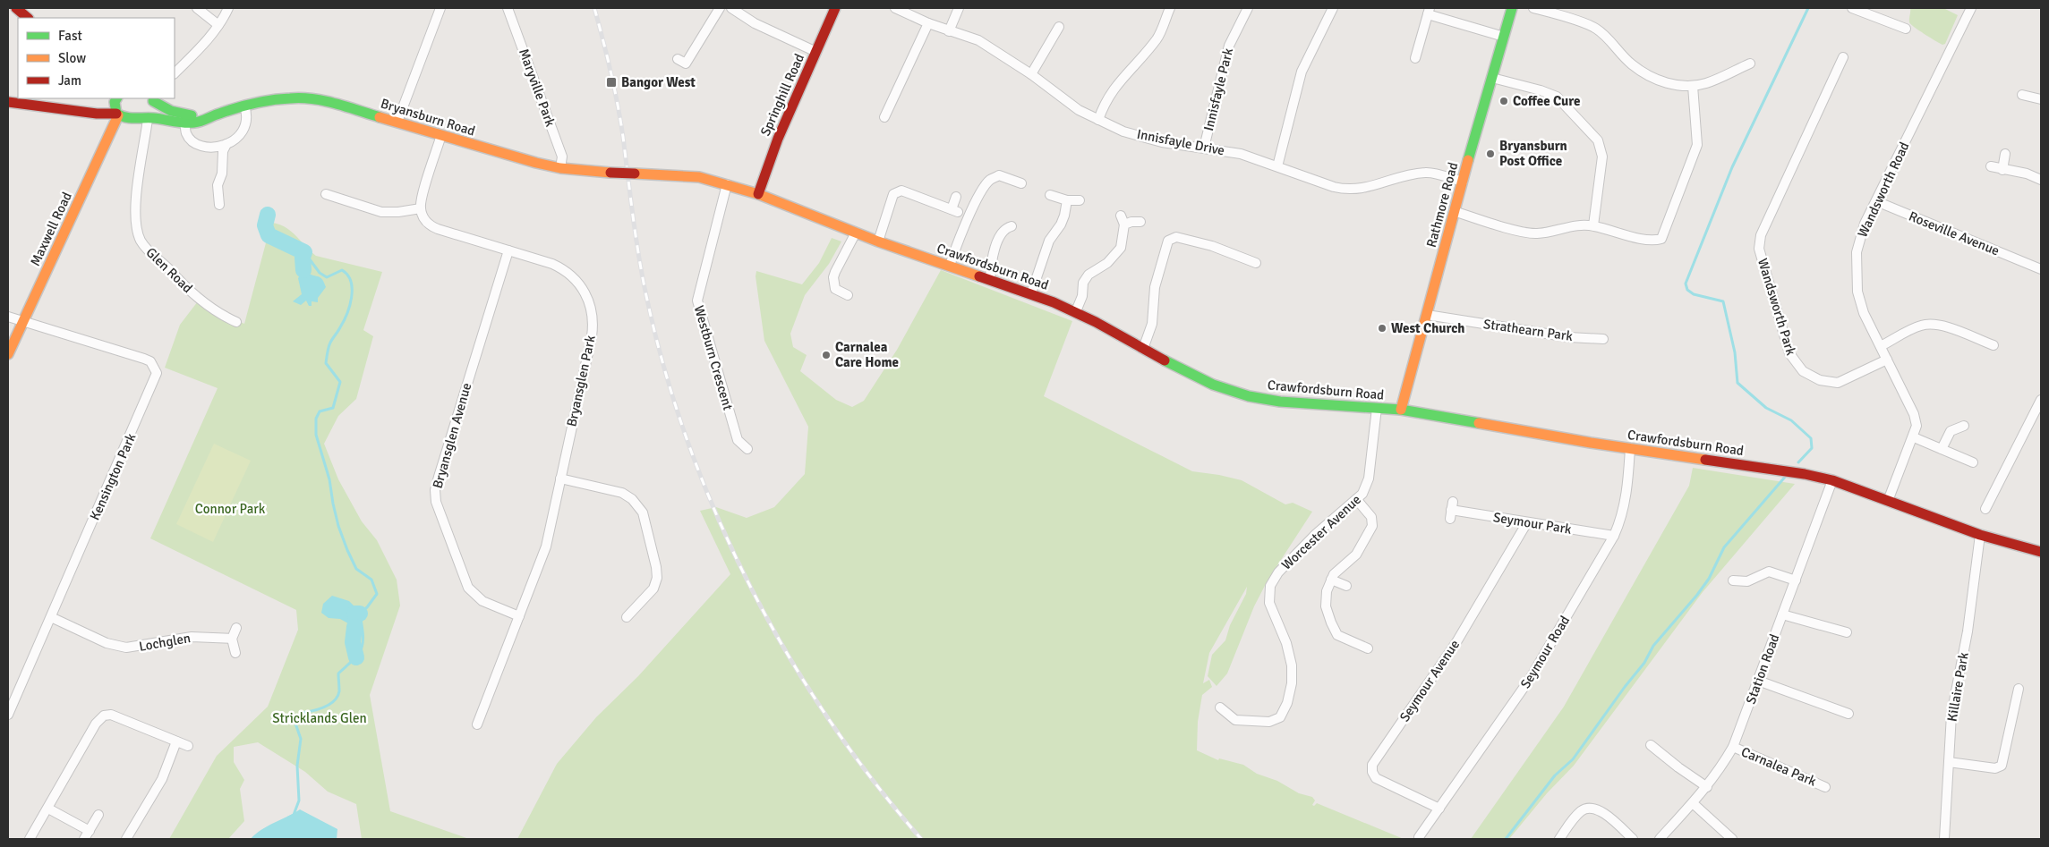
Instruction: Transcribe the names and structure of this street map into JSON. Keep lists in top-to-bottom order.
{
  "streets": {
    "main road": [
      "Springhill Road",
      "Bryansburn Road",
      "Rathmore Road",
      "Maxwell Road",
      "Crawfordsburn Road"
    ],
    "street": [
      "Maryville Park",
      "Innisfayle Park",
      "Innisfayle Drive",
      "Wandsworth Road",
      "Roseville Avenue",
      "Glen Road",
      "Wandsworth Park",
      "Strathearn Park",
      "Westburn Crescent",
      "Bryansglen Park",
      "Bryansglen Avenue",
      "Kensington Park",
      "Seymour Park",
      "Worcester Avenue",
      "Lochglen",
      "Seymour Road",
      "Station Road",
      "Seymour Avenue",
      "Killaire Park",
      "Carnalea Park"
    ]
  },
  "crossings": [
    ["Maryville Park", "Bryansburn Road"],
    ["Innisfayle Park", "Innisfayle Drive"],
    ["Springhill Road", "Crawfordsburn Road"],
    ["Bryansburn Road", "Maxwell Road"],
    ["Bryansburn Road", "Crawfordsburn Road"],
    ["Bryansburn Road", "Glen Road"],
    ["Innisfayle Drive", "Rathmore Road"],
    ["Wandsworth Road", "Roseville Avenue"],
    ["Wandsworth Road", "Crawfordsburn Road"],
    ["Wandsworth Road", "Wandsworth Park"],
    ["Rathmore Road", "Crawfordsburn Road"],
    ["Rathmore Road", "Strathearn Park"],
    ["Maxwell Road", "Kensington Park"],
    ["Crawfordsburn Road", "Westburn Crescent"],
    ["Crawfordsburn Road", "Worcester Avenue"],
    ["Crawfordsburn Road", "Seymour Road"],
    ["Crawfordsburn Road", "Station Road"],
    ["Crawfordsburn Road", "Killaire Park"],
    ["Bryansglen Park", "Bryansglen Avenue"],
    ["Kensington Park", "Lochglen"],
    ["Seymour Park", "Seymour Road"],
    ["Seymour Park", "Seymour Avenue"],
    ["Seymour Road", "Seymour Avenue"],
    ["Station Road", "Carnalea Park"]
  ],
  "parks": ["Connor Park", "Stricklands Glen"],
  "places": {
    "transit": ["Bangor West"],
    "other": [
      "Coffee Cure",
      "Bryansburn Post Office",
      "West Church",
      "Carnalea Care Home"
    ]
  },
  "legend": ["Fast", "Slow", "Jam"]
}
